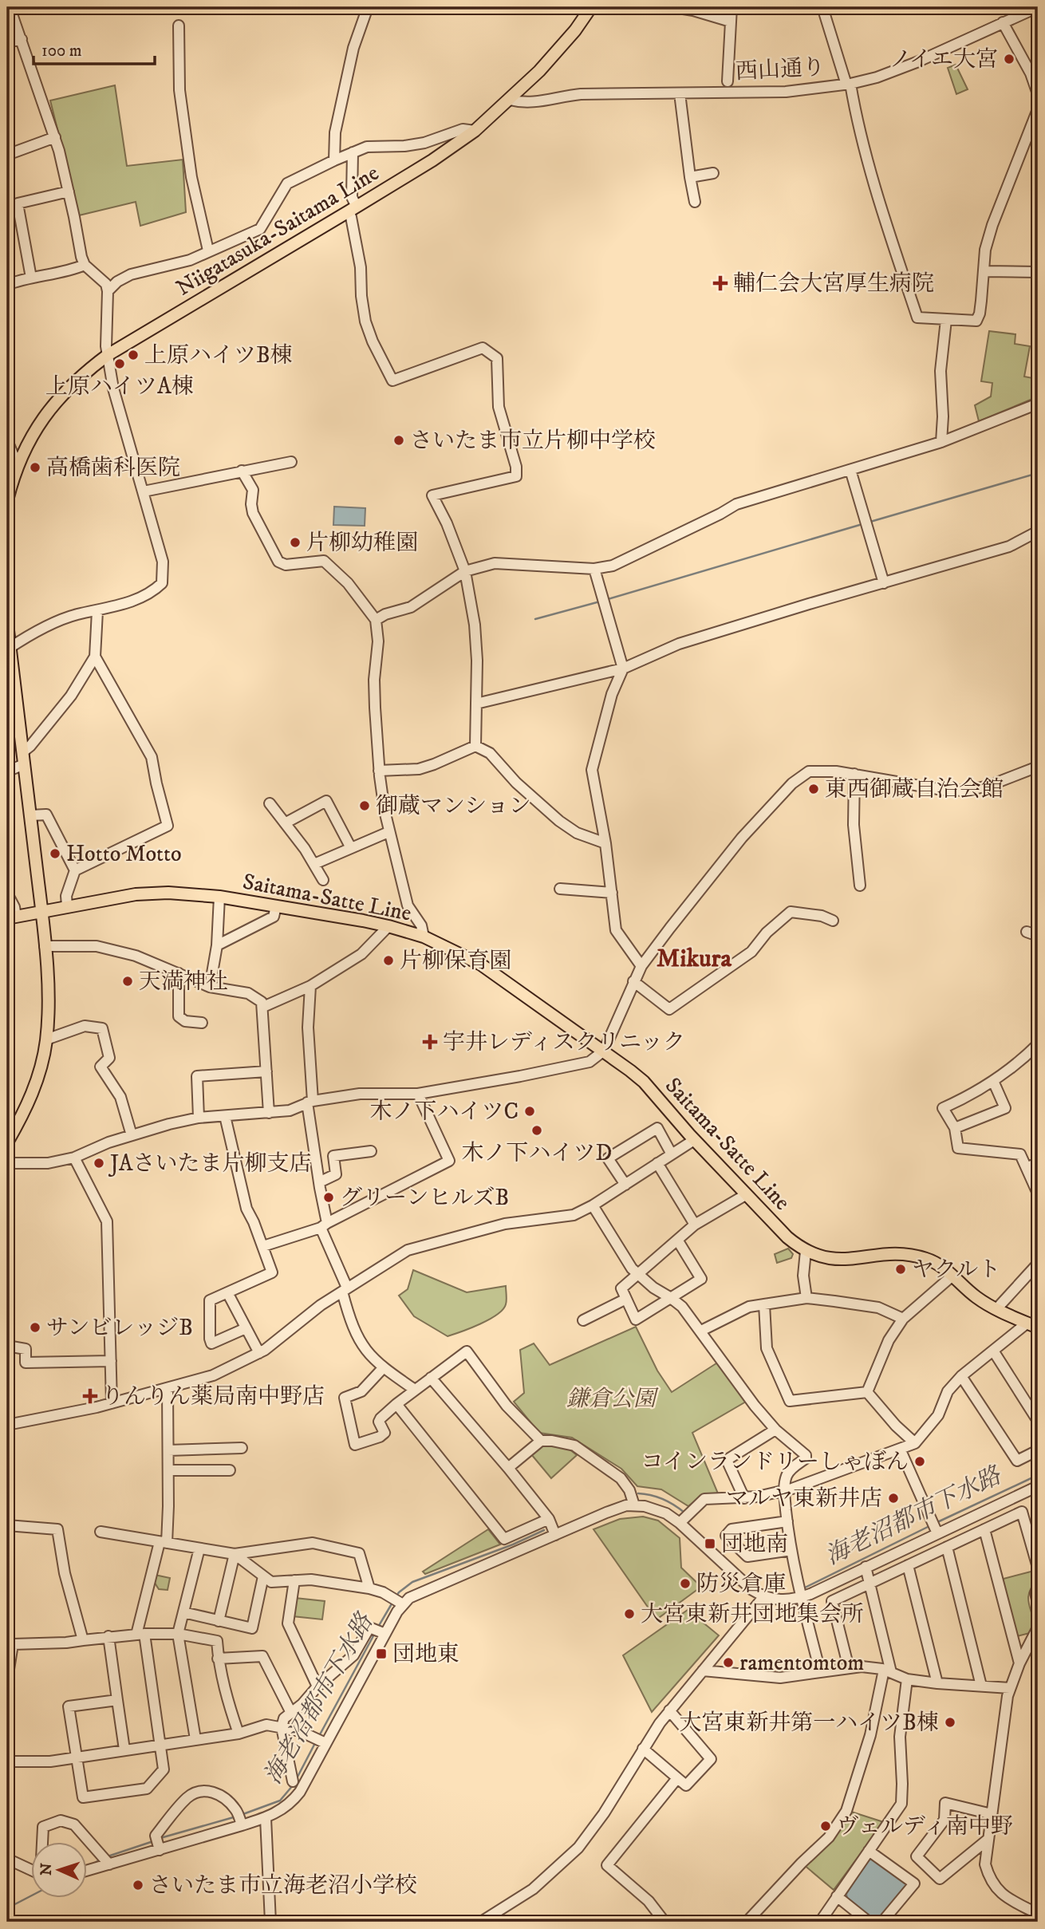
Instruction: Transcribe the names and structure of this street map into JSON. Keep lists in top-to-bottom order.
{
  "streets": {
    "main road": ["Niigatasuka-Saitama Line", "Saitama-Satte Line"],
    "street": ["西山通り"]
  },
  "crossings": [
    ["西山通り", "Niigatasuka-Saitama Line"]
  ],
  "districts": ["Mikura"],
  "water": ["海老沼都市下水路"],
  "parks": ["鎌倉公園"],
  "places": {
    "other": [
      "ノイエ大宮",
      "上原ハイツB棟",
      "上原ハイツA棟",
      "さいたま市立片柳中学校",
      "高橋歯科医院",
      "片柳幼稚園",
      "東西御蔵自治会館",
      "御蔵マンション",
      "Hotto Motto",
      "片柳保育園",
      "天満神社",
      "木ノ下ハイツC",
      "木ノ下ハイツD",
      "JAさいたま片柳支店",
      "グリーンヒルズB",
      "ヤクルト",
      "サンビレッジB",
      "コインランドリーしゃぼん",
      "マルヤ東新井店",
      "防災倉庫",
      "大宮東新井団地集会所",
      "ramentomtom",
      "大宮東新井第一ハイツB棟",
      "ヴェルディ南中野",
      "さいたま市立海老沼小学校"
    ],
    "health": ["輔仁会大宮厚生病院", "宇井レディスクリニック", "りんりん薬局南中野店"],
    "transit": ["団地南", "団地東"]
  },
  "scale_bar": "100 m",
  "north": "left"
}
